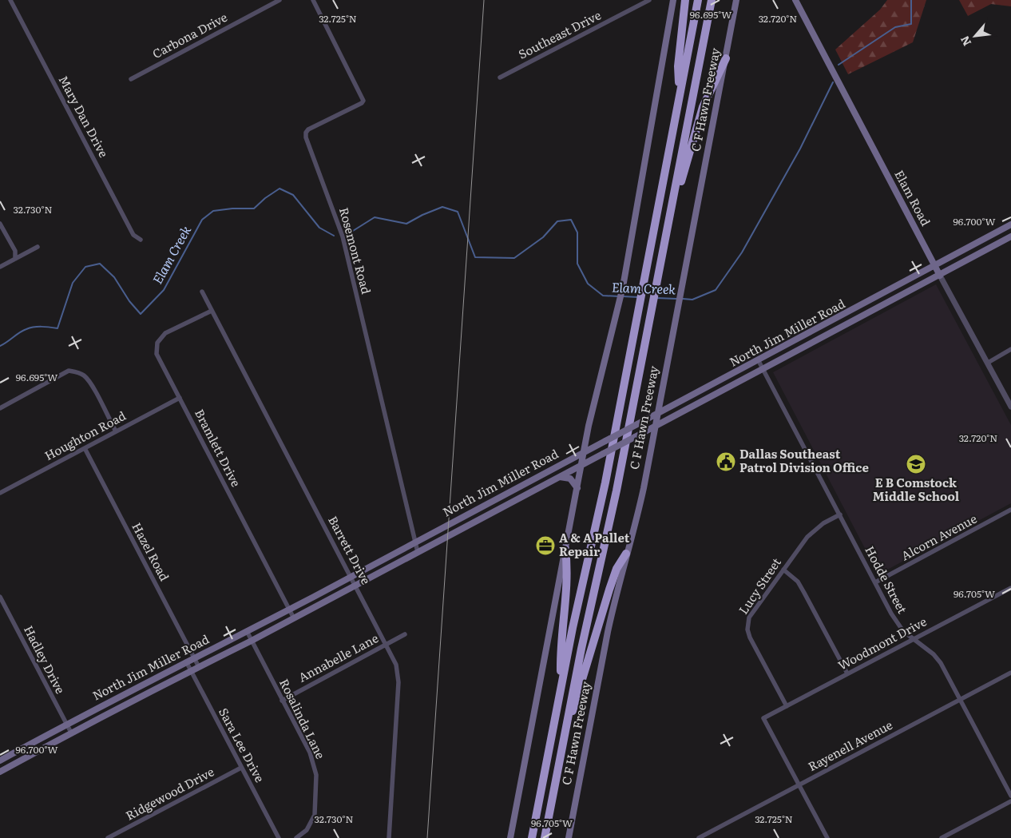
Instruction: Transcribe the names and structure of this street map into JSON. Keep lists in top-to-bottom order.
{
  "streets": {
    "highway": ["C F Hawn Freeway"],
    "main road": ["Elam Road", "North Jim Miller Road"],
    "street": [
      "Southeast Drive",
      "Carbona Drive",
      "Mary Dan Drive",
      "Rosemont Road",
      "Houghton Road",
      "Bramlett Drive",
      "Alcorn Avenue",
      "Barrett Drive",
      "Hazel Road",
      "Hodde Street",
      "Lucy Street",
      "Woodmont Drive",
      "Annabelle Lane",
      "Hadley Drive",
      "Rosalinda Lane",
      "Sara Lee Drive",
      "Rayenell Avenue",
      "Ridgewood Drive"
    ]
  },
  "crossings": [
    ["C F Hawn Freeway", "North Jim Miller Road"],
    ["Elam Road", "North Jim Miller Road"],
    ["Rosemont Road", "North Jim Miller Road"],
    ["North Jim Miller Road", "Bramlett Drive"],
    ["North Jim Miller Road", "Barrett Drive"],
    ["North Jim Miller Road", "Hazel Road"],
    ["North Jim Miller Road", "Hodde Street"],
    ["North Jim Miller Road", "Hadley Drive"],
    ["North Jim Miller Road", "Rosalinda Lane"],
    ["North Jim Miller Road", "Sara Lee Drive"],
    ["Houghton Road", "Bramlett Drive"],
    ["Houghton Road", "Hazel Road"],
    ["Bramlett Drive", "Barrett Drive"],
    ["Alcorn Avenue", "Hodde Street"],
    ["Barrett Drive", "Annabelle Lane"],
    ["Hodde Street", "Lucy Street"],
    ["Hodde Street", "Woodmont Drive"],
    ["Hodde Street", "Rayenell Avenue"],
    ["Lucy Street", "Woodmont Drive"],
    ["Woodmont Drive", "Rayenell Avenue"],
    ["Annabelle Lane", "Rosalinda Lane"],
    ["Sara Lee Drive", "Ridgewood Drive"]
  ],
  "water": ["Elam Creek"],
  "places": {
    "public building": ["Dallas Southeast Patrol Division Office"],
    "school or university": ["E B Comstock Middle School"],
    "office": ["A & A Pallet Repair"]
  },
  "north": "bottom left",
  "coordinates": [
    "96.695°W",
    "32.725°N",
    "32.720°N",
    "32.730°N",
    "96.700°W",
    "96.705°W"
  ]
}
